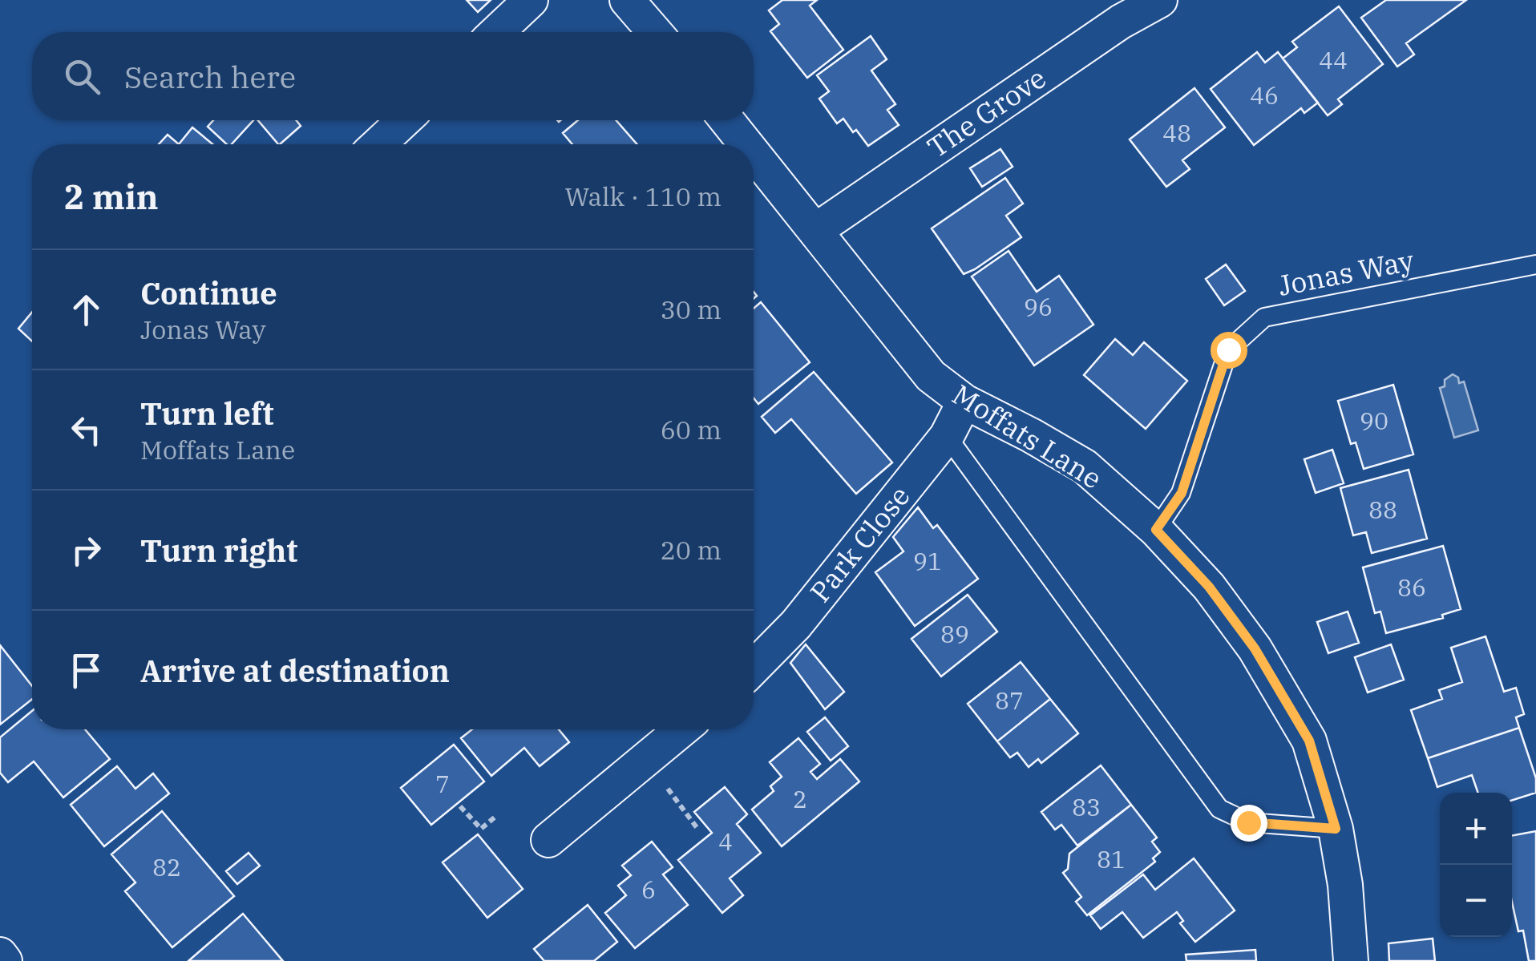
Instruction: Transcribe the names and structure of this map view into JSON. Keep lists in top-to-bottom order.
{
  "streets": {
    "street": ["The Grove", "Moffats Lane", "Park Close"],
    "lane": ["Jonas Way"]
  },
  "crossings": [
    ["The Grove", "Moffats Lane"],
    ["Jonas Way", "Moffats Lane"],
    ["Moffats Lane", "Park Close"]
  ],
  "house_numbers": [
    "44",
    "46",
    "48",
    "96",
    "90",
    "88",
    "91",
    "86",
    "89",
    "87",
    "7",
    "2",
    "83",
    "4",
    "81",
    "82",
    "6"
  ],
  "page": {
    "search": "Search here",
    "heading": ["2 min", "Walk · 110 m"],
    "list": [
      ["Continue", "Jonas Way", "30 m"],
      ["Turn left", "Moffats Lane", "60 m"],
      ["Turn right", "20 m"],
      "Arrive at destination"
    ],
    "map_buttons": ["+", "−"]
  }
}
